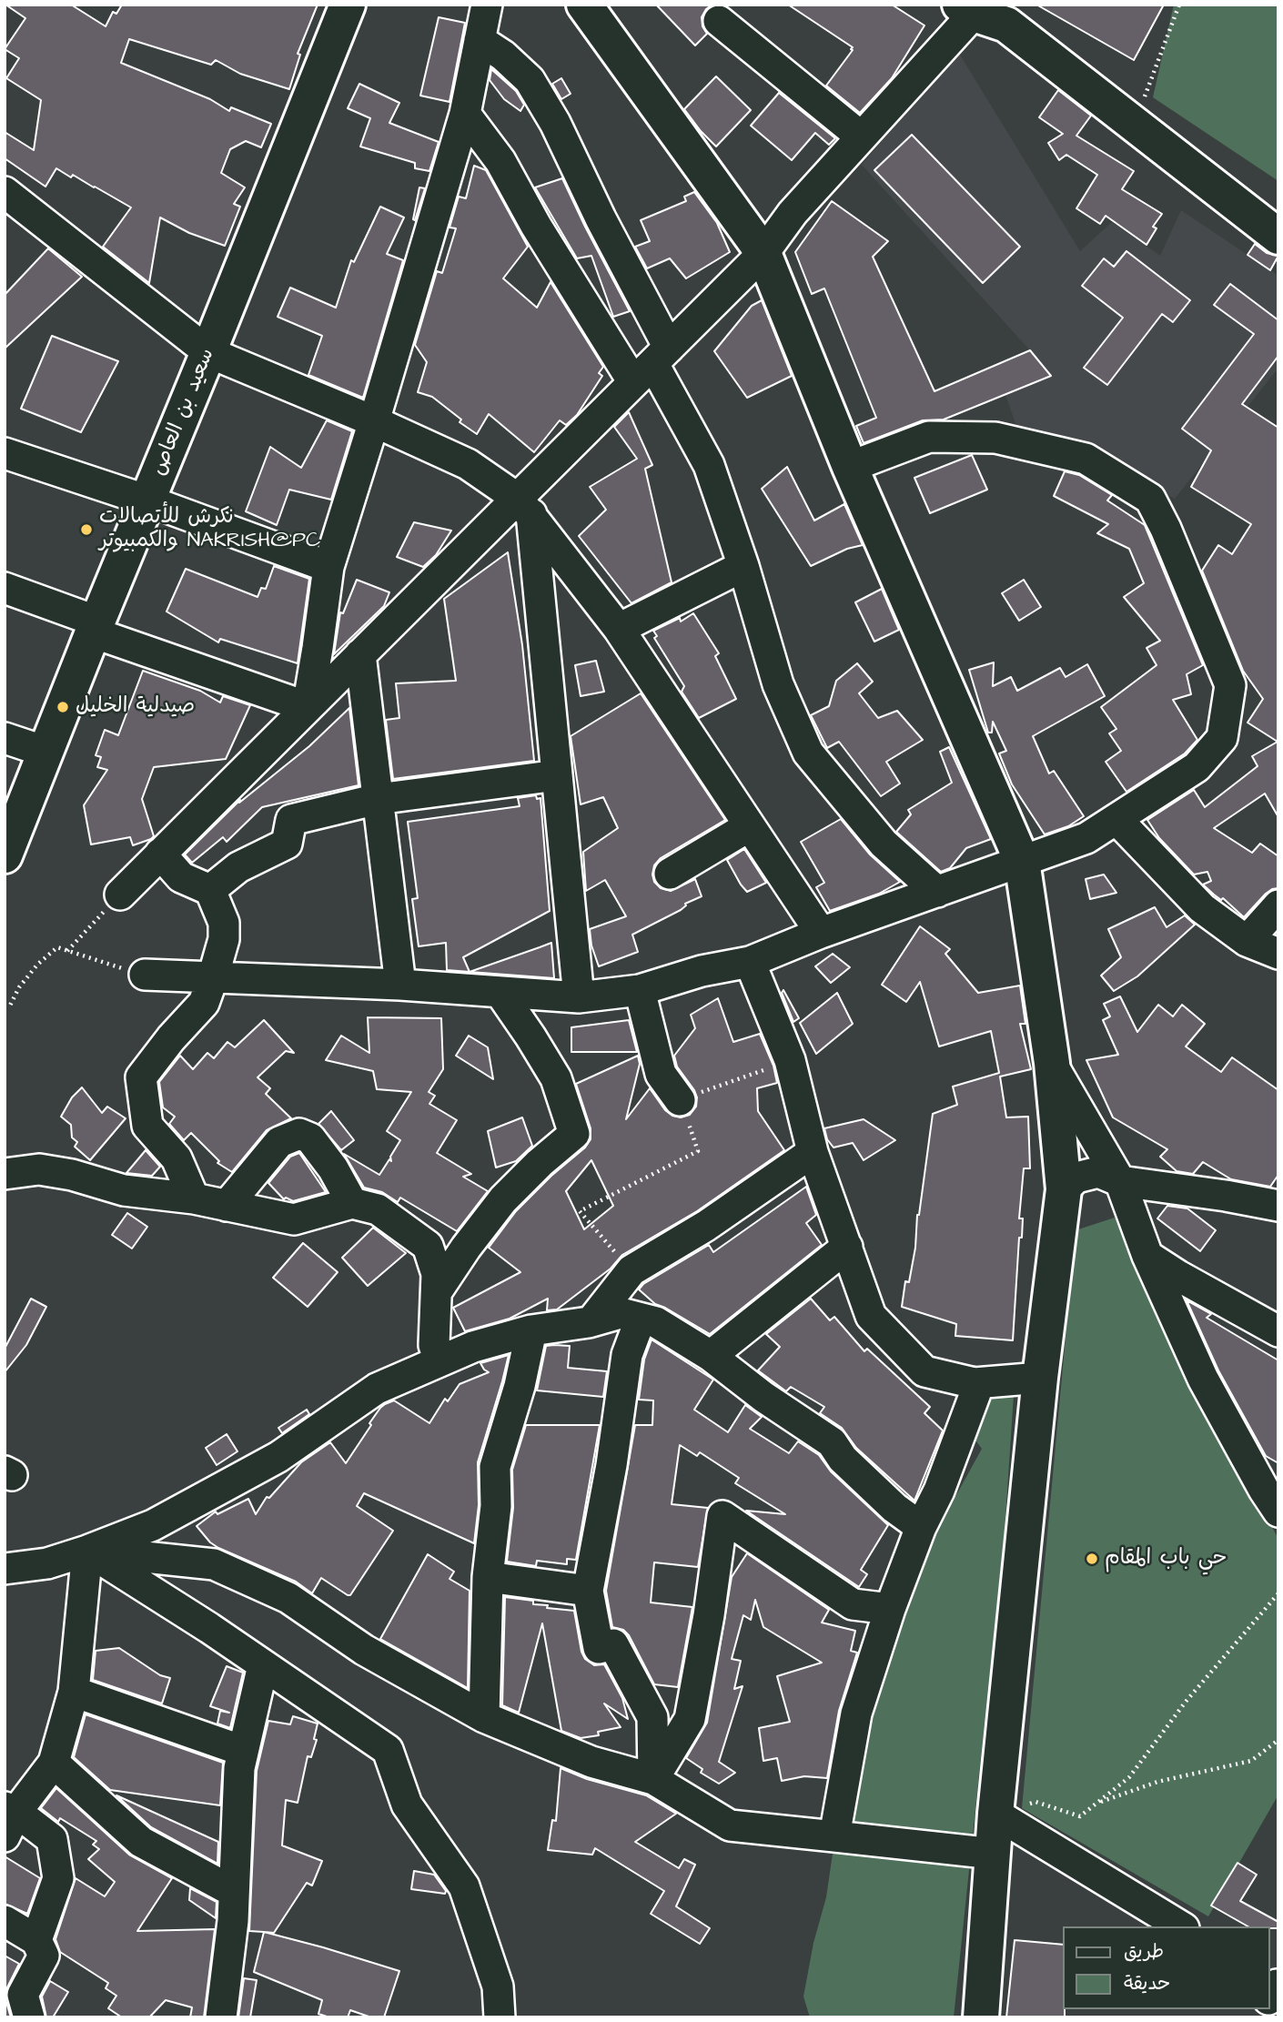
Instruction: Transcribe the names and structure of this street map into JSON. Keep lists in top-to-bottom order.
{
  "streets": {
    "main road": ["سعيد بن العاص"]
  },
  "places": ["نكرش للأتصالات والكمبيوتر NAKRISH@PC", "صيدلية الخليل", "حي باب المقام"],
  "legend": ["طريق", "حديقة"]
}
